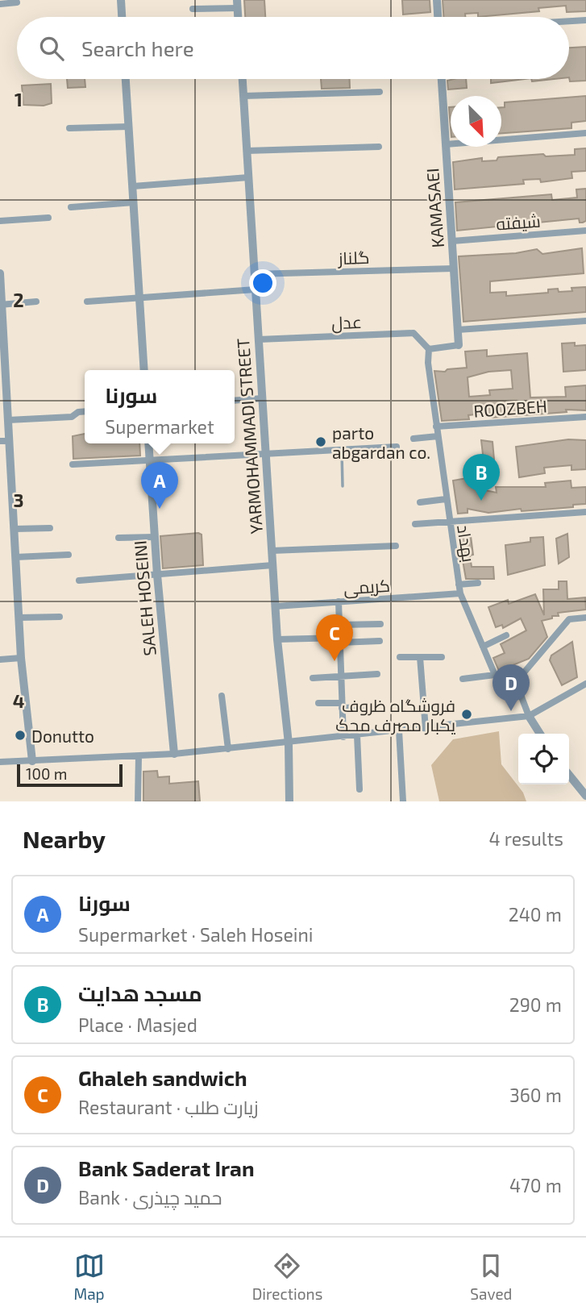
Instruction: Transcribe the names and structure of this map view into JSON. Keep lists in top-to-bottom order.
{
  "streets": {
    "street": [
      "KAMASAEI",
      "شیفته",
      "گلناز",
      "عدل",
      "ROOZBEH",
      "YARMOHAMMADI STREET",
      "بهداد",
      "کریمی",
      "SALEH HOSEINI"
    ]
  },
  "crossings": [
    ["KAMASAEI", "شیفته"],
    ["KAMASAEI", "گلناز"],
    ["گلناز", "YARMOHAMMADI STREET"],
    ["عدل", "YARMOHAMMADI STREET"],
    ["عدل", "بهداد"],
    ["ROOZBEH", "بهداد"],
    ["YARMOHAMMADI STREET", "کریمی"],
    ["بهداد", "کریمی"]
  ],
  "places": ["parto abgardan co.", "فروشگاه ظروف یکبار مصرف محک", "Donutto"],
  "scale_bar": "100 m",
  "north": "bottom right",
  "page": {
    "search": "Search here",
    "popup": ["سورنا", "Supermarket"],
    "pins": [
      "B",
      "A",
      "C",
      "D"
    ],
    "scale": "100 m",
    "heading": ["Nearby", "4 results"],
    "list": [
      {
        "mark": "A",
        "name": "سورنا",
        "note": "Supermarket · Saleh Hoseini",
        "value": "240 m"
      },
      {
        "mark": "B",
        "name": "مسجد هدایت",
        "note": "Place · Masjed",
        "value": "290 m"
      },
      {
        "mark": "C",
        "name": "Ghaleh sandwich",
        "note": "Restaurant · زیارت طلب",
        "value": "360 m"
      },
      {
        "mark": "D",
        "name": "Bank Saderat Iran",
        "note": "Bank · حمید چیذری",
        "value": "470 m"
      }
    ],
    "nav": ["Map", "Directions", "Saved"]
  },
  "grid": {
    "rows": [
      "1",
      "2",
      "3",
      "4"
    ]
  }
}
